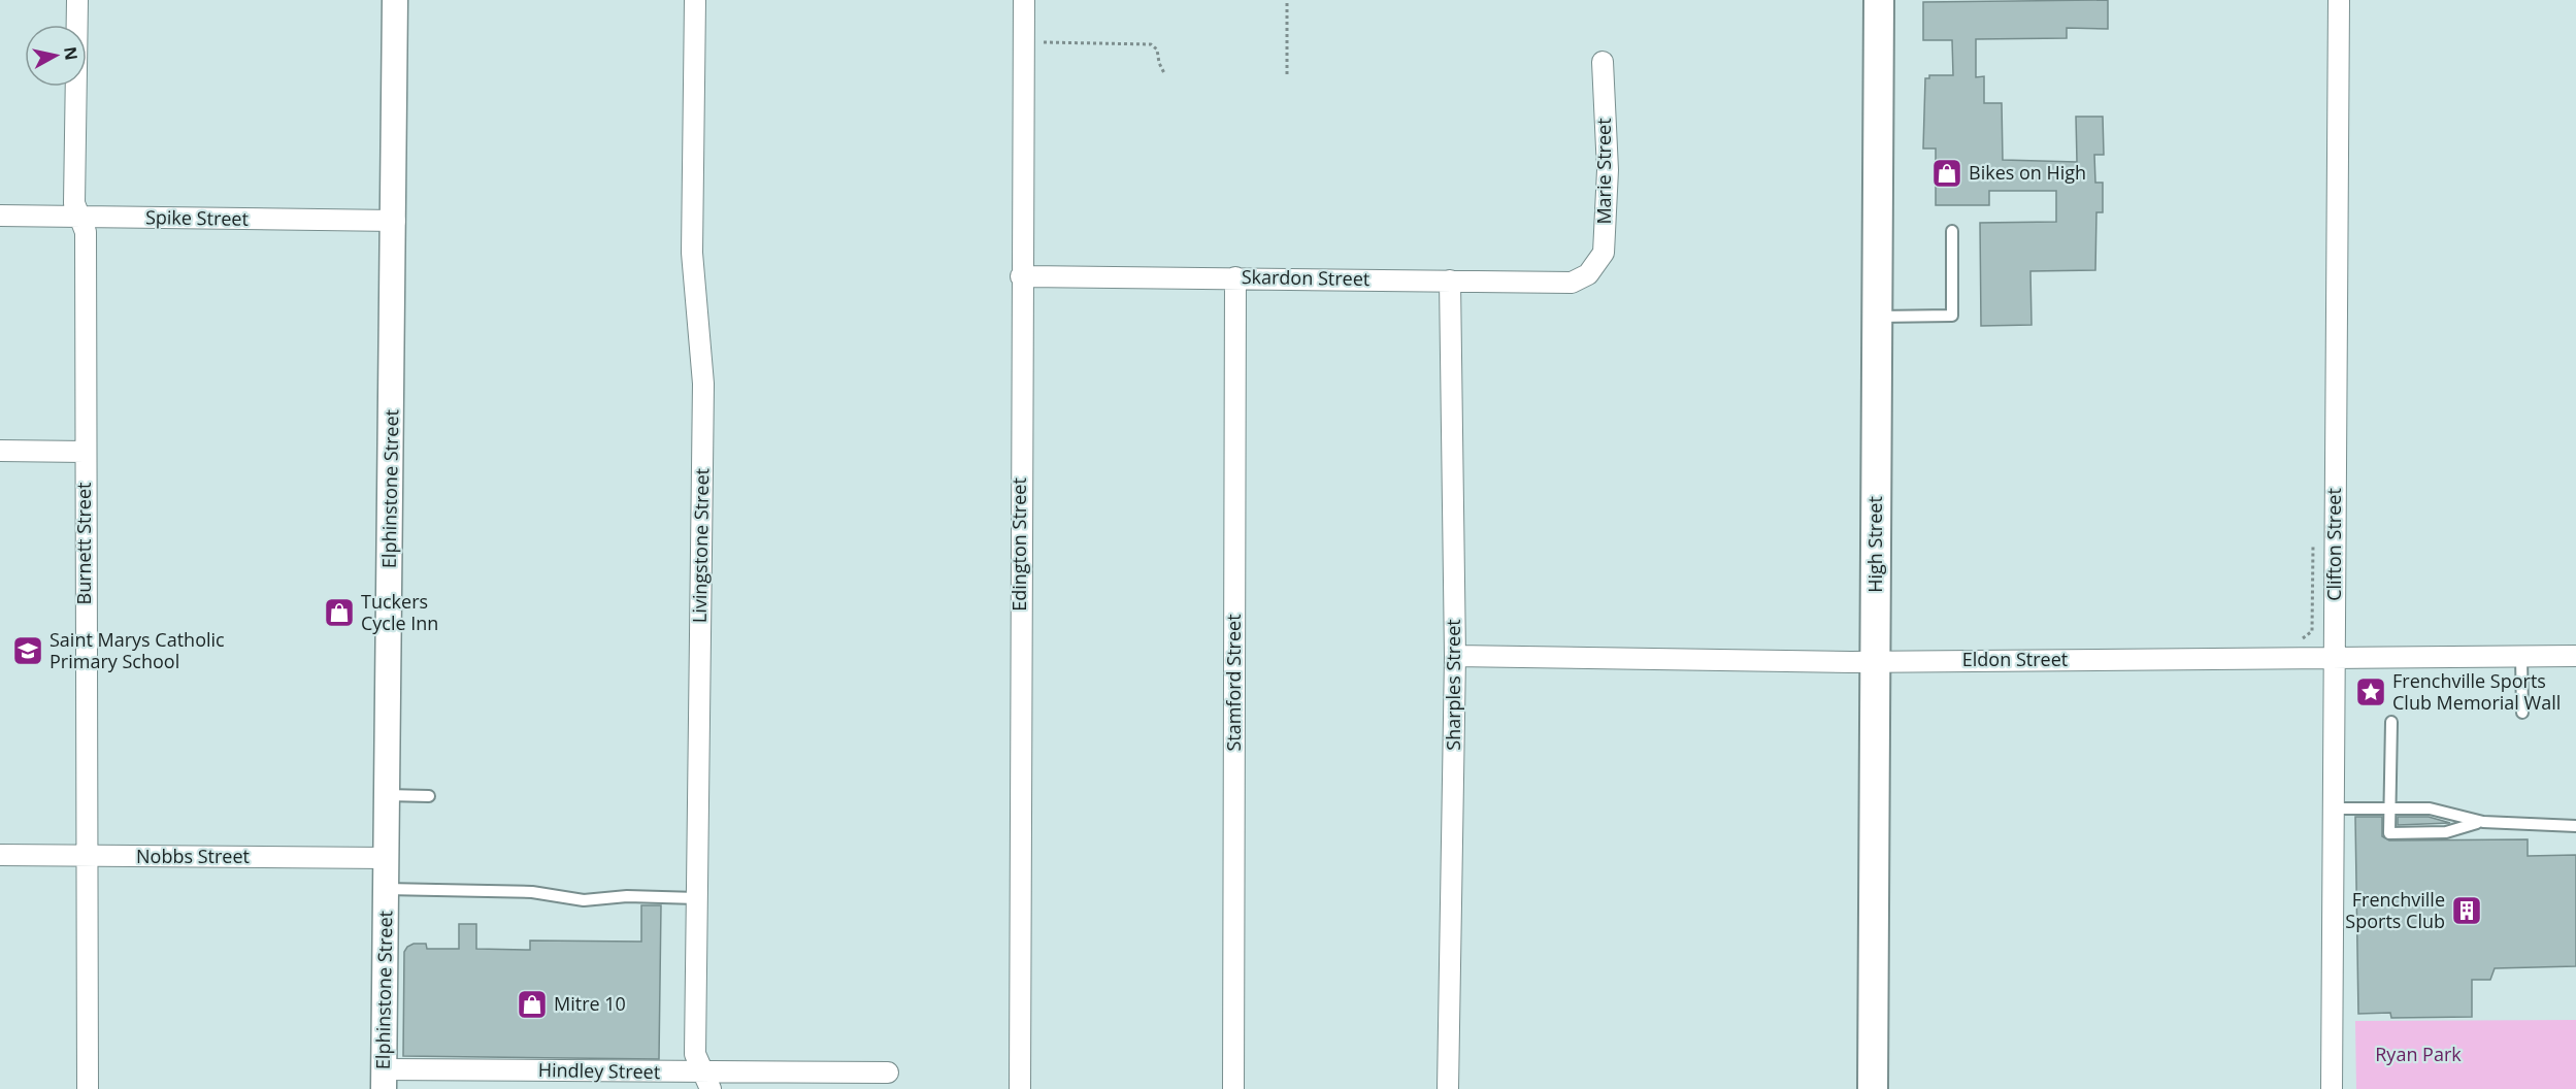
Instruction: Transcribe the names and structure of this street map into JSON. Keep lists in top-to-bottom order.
{
  "streets": {
    "main road": ["High Street"],
    "street": [
      "Marie Street",
      "Spike Street",
      "Skardon Street",
      "Elphinstone Street",
      "Burnett Street",
      "Edington Street",
      "Clifton Street",
      "Livingstone Street",
      "Eldon Street",
      "Stamford Street",
      "Sharples Street",
      "Nobbs Street",
      "Hindley Street"
    ]
  },
  "crossings": [
    ["Marie Street", "Skardon Street"],
    ["Spike Street", "Elphinstone Street"],
    ["Spike Street", "Burnett Street"],
    ["Skardon Street", "Edington Street"],
    ["Skardon Street", "Stamford Street"],
    ["Skardon Street", "Sharples Street"],
    ["Elphinstone Street", "Nobbs Street"],
    ["Elphinstone Street", "Hindley Street"],
    ["Burnett Street", "Nobbs Street"],
    ["High Street", "Eldon Street"],
    ["Clifton Street", "Eldon Street"],
    ["Livingstone Street", "Hindley Street"],
    ["Eldon Street", "Sharples Street"]
  ],
  "parks": ["Ryan Park"],
  "places": {
    "shop": ["Bikes on High", "Tuckers Cycle Inn", "Mitre 10"],
    "school or university": ["Saint Marys Catholic Primary School"],
    "place": ["Frenchville Sports Club Memorial Wall"],
    "building": ["Frenchville Sports Club"]
  },
  "north": "right"
}
